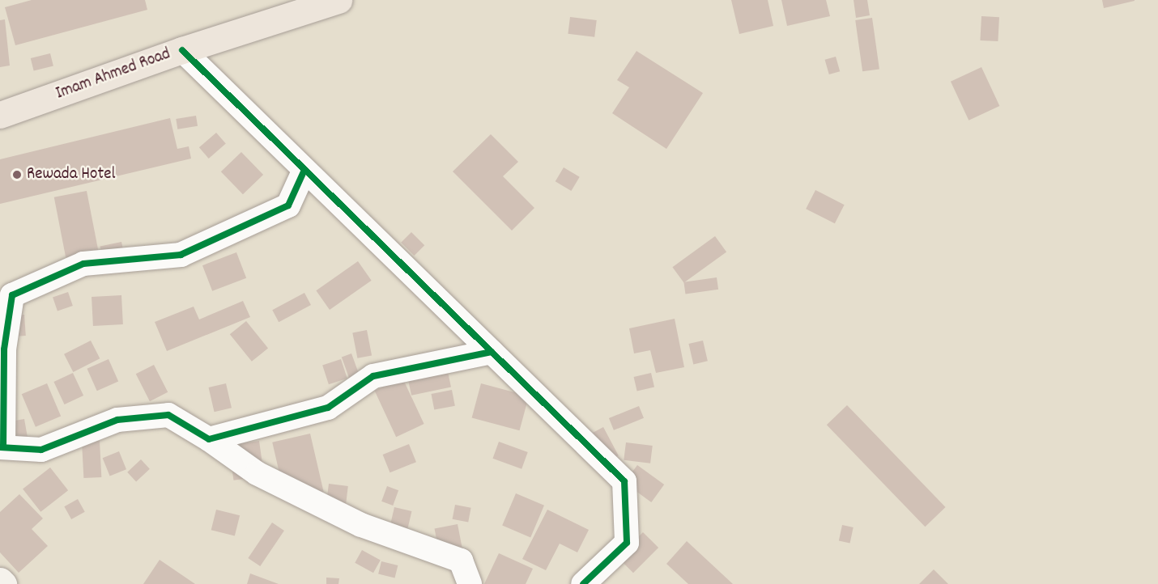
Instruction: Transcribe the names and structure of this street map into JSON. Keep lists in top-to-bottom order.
{
  "streets": {
    "highway": ["Imam Ahmed Road"]
  },
  "places": ["Rewada Hotel"]
}
